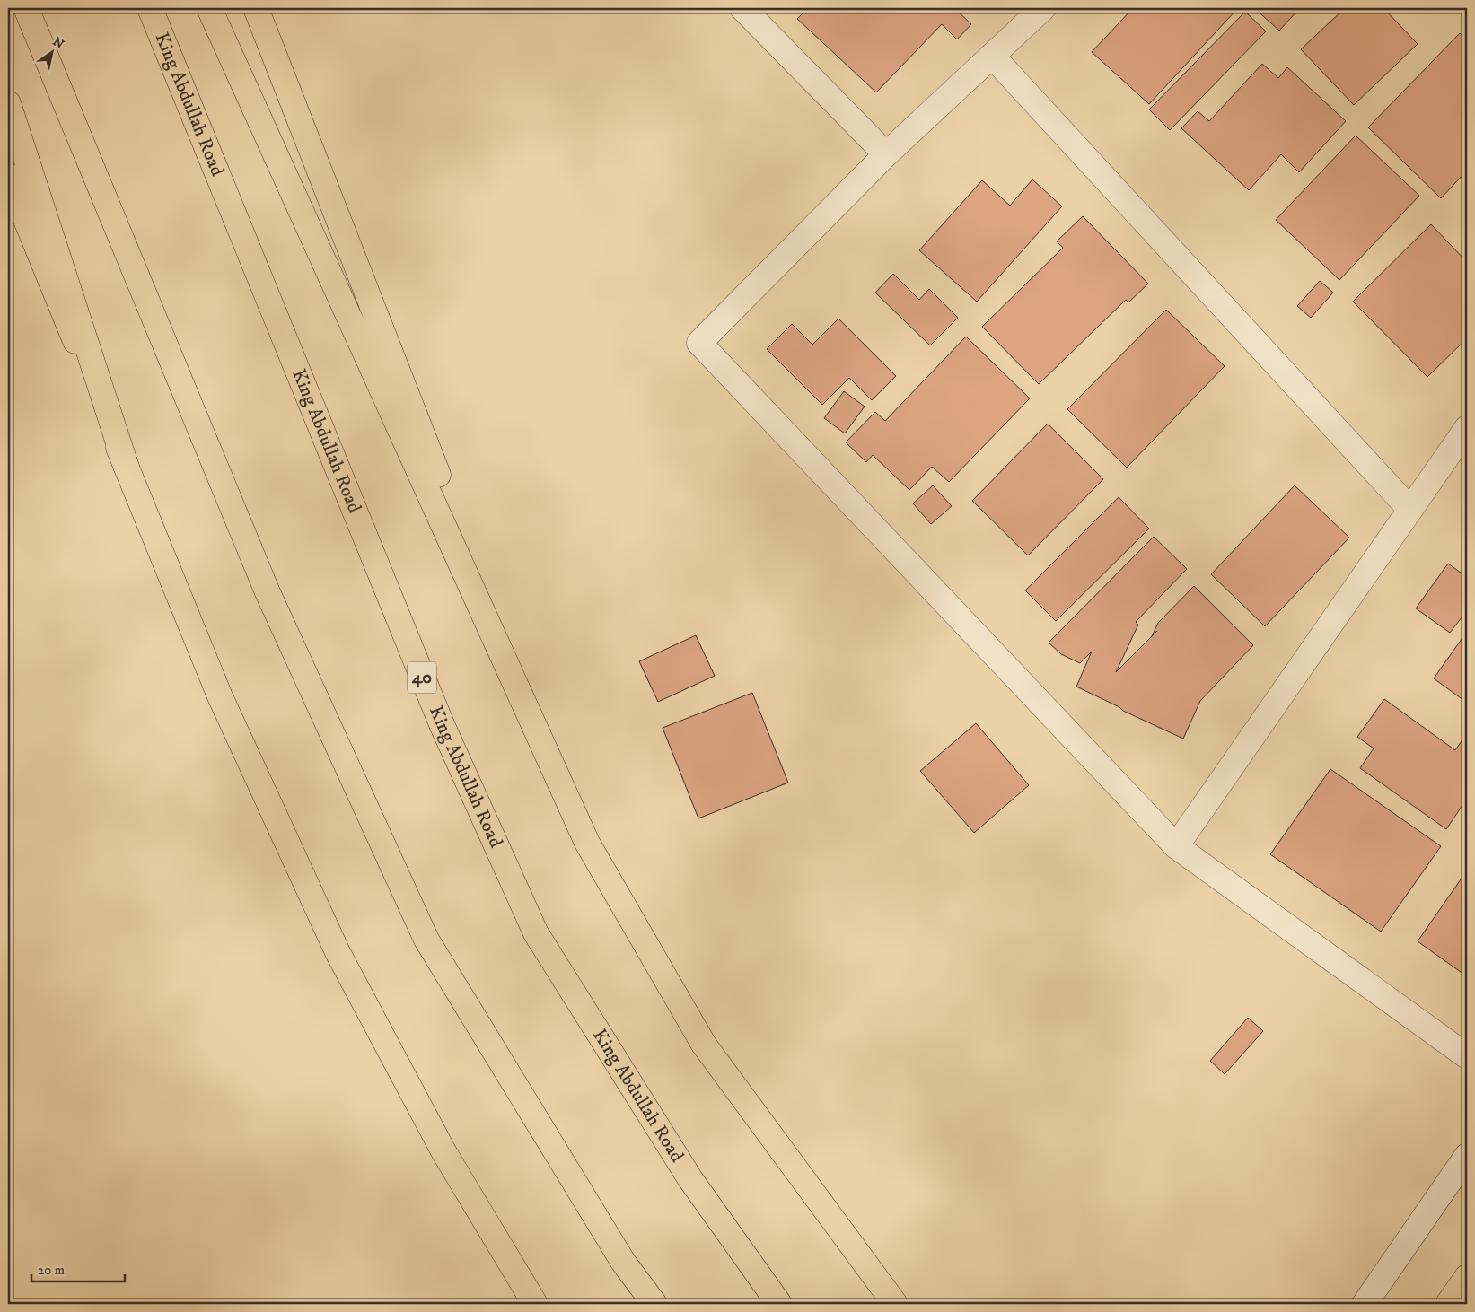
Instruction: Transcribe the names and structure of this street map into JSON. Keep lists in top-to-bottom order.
{
  "streets": {
    "main road": ["King Abdullah Road", "40"]
  },
  "scale_bar": "20 m",
  "north": "top right"
}
